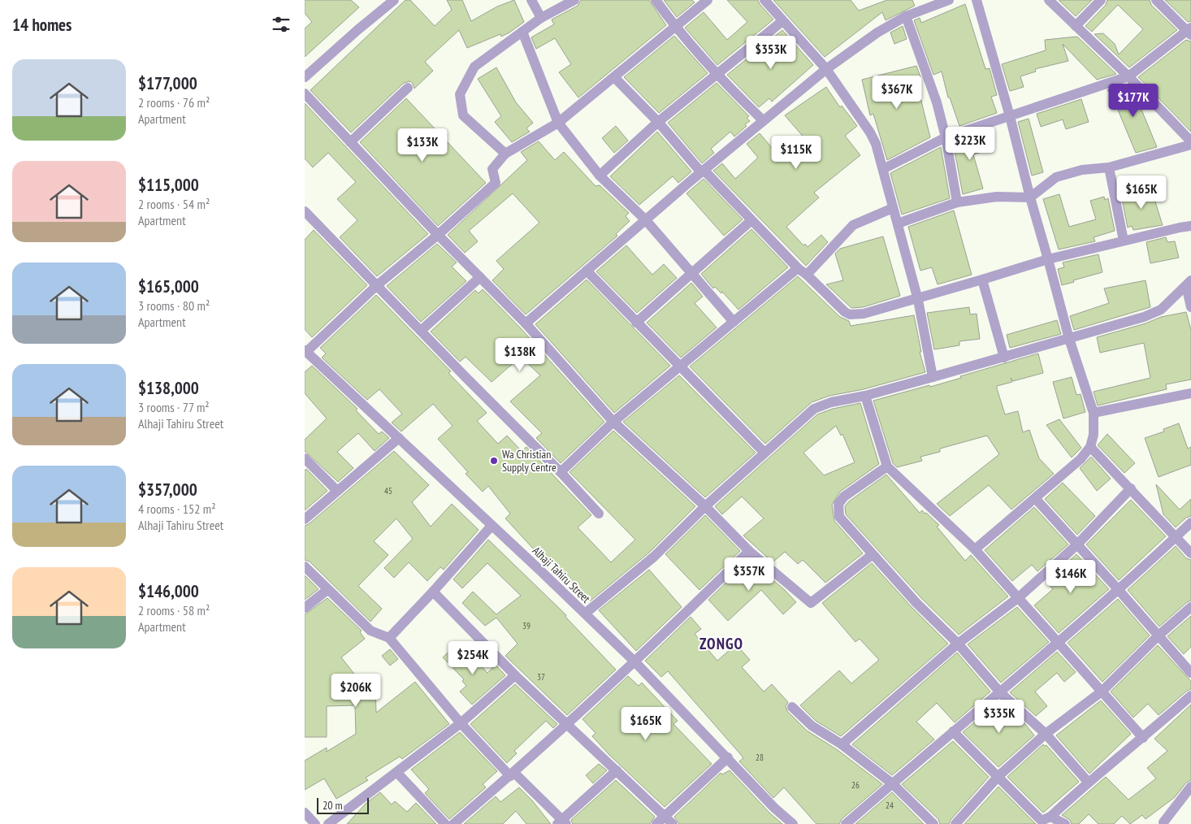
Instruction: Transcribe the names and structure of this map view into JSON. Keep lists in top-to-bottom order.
{
  "streets": {
    "street": ["Alhaji Tahiru Street"]
  },
  "districts": ["ZONGO"],
  "places": ["Wa Christian Supply Centre"],
  "house_numbers": [
    "45",
    "39",
    "37",
    "28",
    "26",
    "24"
  ],
  "scale_bar": "20 m",
  "page": {
    "heading": "14 homes",
    "price": [
      "$353K",
      "$367K",
      "$177K",
      "$223K",
      "$133K",
      "$115K",
      "$165K",
      "$138K",
      "$357K",
      "$146K",
      "$254K",
      "$206K",
      "$335K",
      "$165K"
    ],
    "list": [
      {
        "name": "$177,000",
        "note": "2 rooms · 76 m² · Apartment"
      },
      {
        "name": "$115,000",
        "note": "2 rooms · 54 m² · Apartment"
      },
      {
        "name": "$165,000",
        "note": "3 rooms · 80 m² · Apartment"
      },
      {
        "name": "$138,000",
        "note": "3 rooms · 77 m² · Alhaji Tahiru Street"
      },
      {
        "name": "$357,000",
        "note": "4 rooms · 152 m² · Alhaji Tahiru Street"
      },
      {
        "name": "$146,000",
        "note": "2 rooms · 58 m² · Apartment"
      }
    ],
    "scale": "20 m"
  }
}
